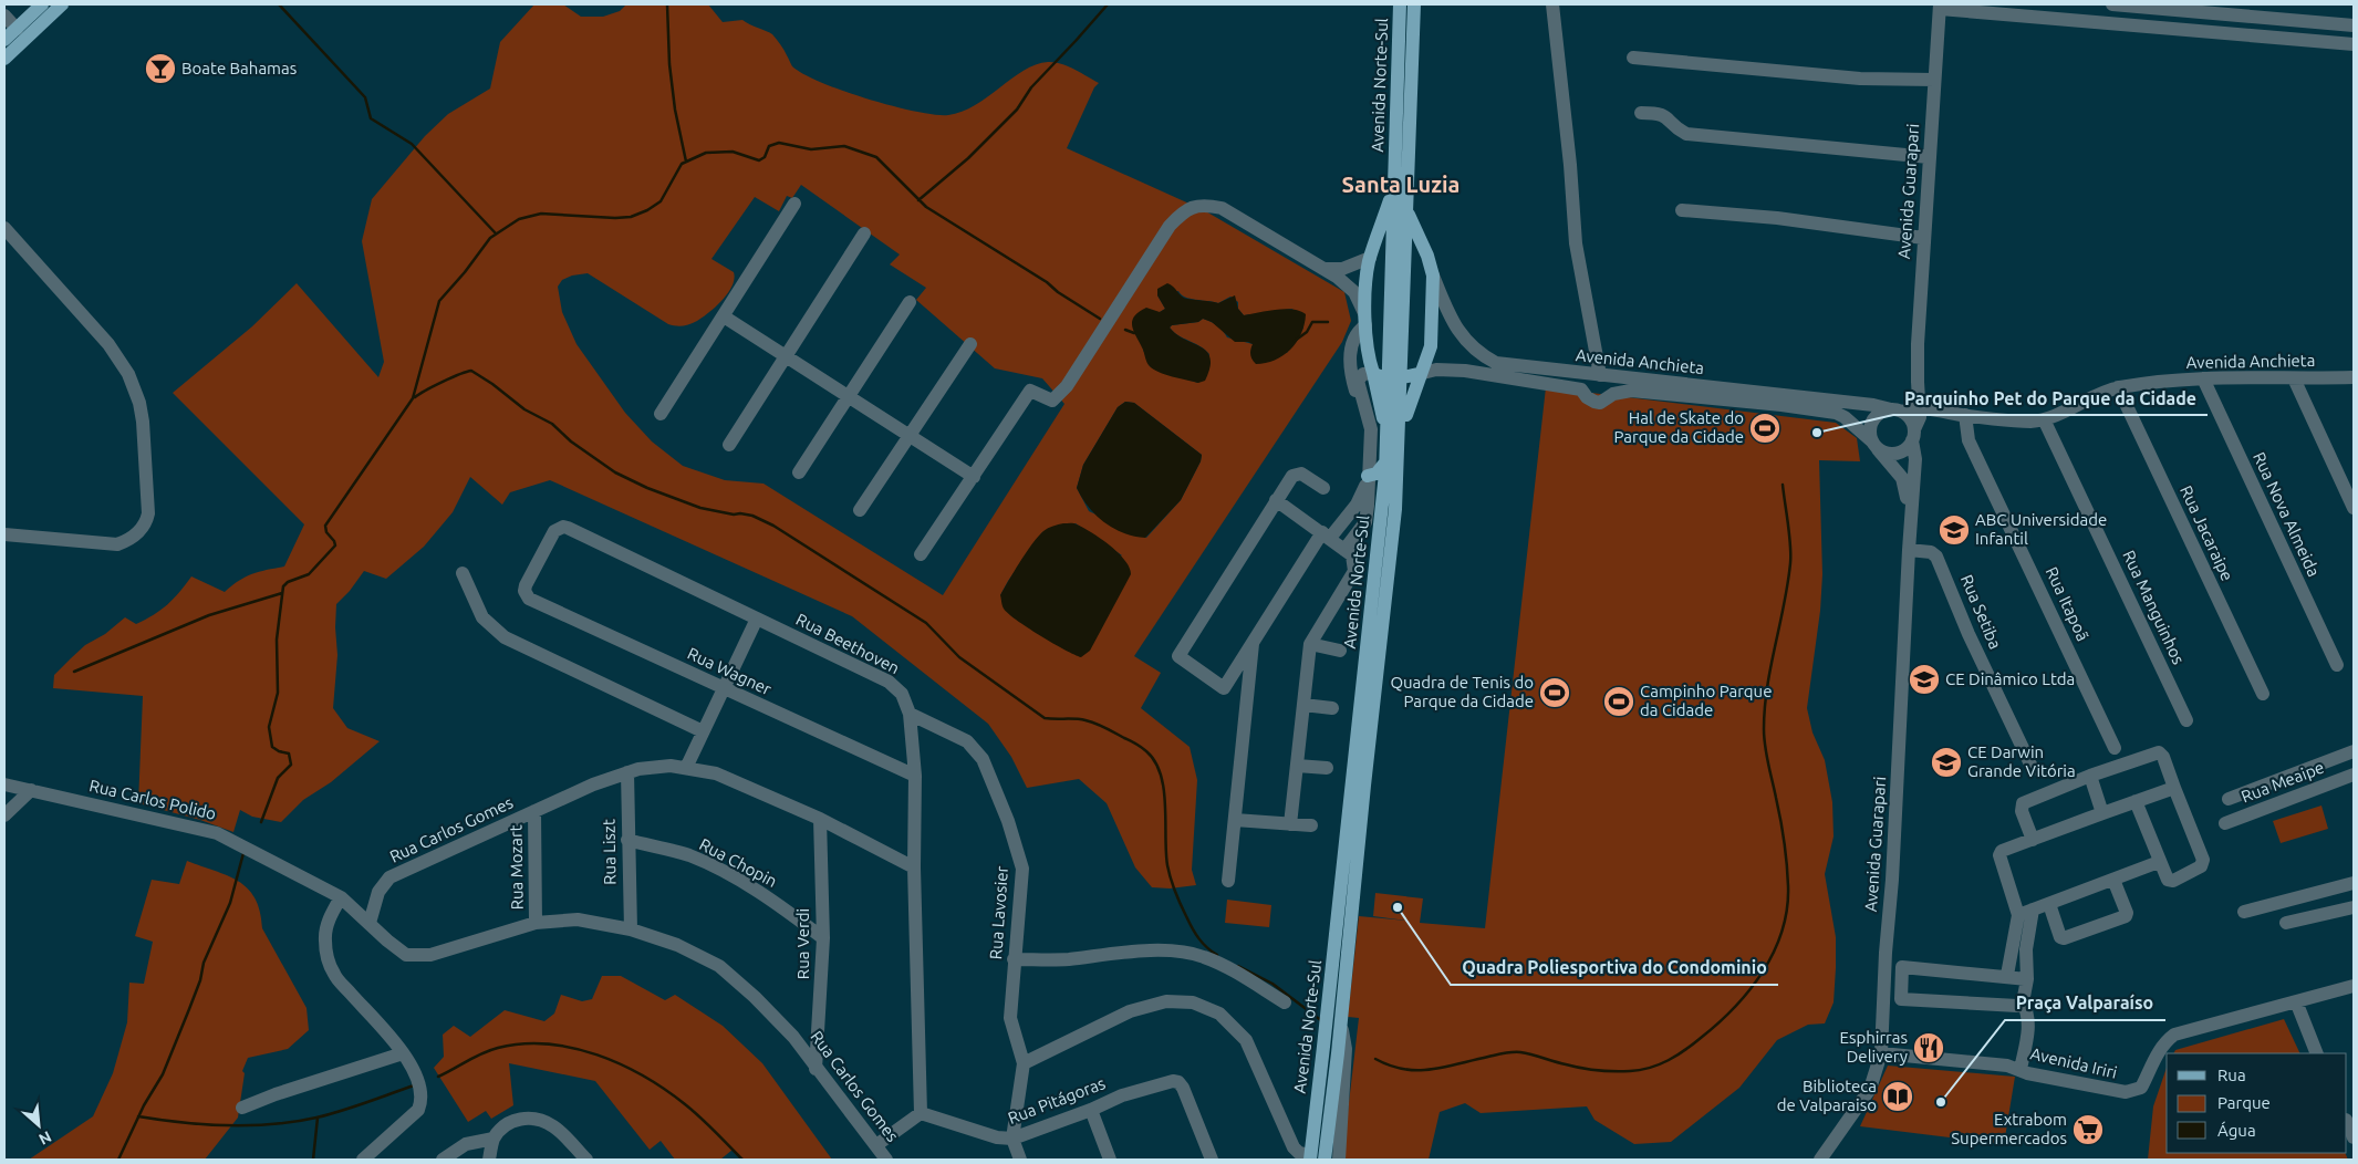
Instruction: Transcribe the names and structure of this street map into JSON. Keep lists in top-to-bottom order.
{
  "streets": {
    "main road": ["Avenida Norte-Sul"],
    "street": [
      "Avenida Guarapari",
      "Avenida Anchieta",
      "Rua Nova Almeida",
      "Rua Jacaraipe",
      "Rua Itapoã",
      "Rua Manguinhos",
      "Rua Setiba",
      "Rua Beethoven",
      "Rua Wagner",
      "Rua Meaipe",
      "Rua Carlos Polido",
      "Rua Carlos Gomes",
      "Rua Liszt",
      "Rua Chopin",
      "Rua Mozart",
      "Rua Lavosier",
      "Rua Verdi",
      "Avenida Iriri",
      "Rua Pitágoras"
    ]
  },
  "crossings": [
    ["Avenida Guarapari", "Avenida Anchieta"],
    ["Avenida Guarapari", "Rua Setiba"],
    ["Avenida Guarapari", "Avenida Iriri"],
    ["Avenida Anchieta", "Rua Nova Almeida"],
    ["Avenida Anchieta", "Rua Jacaraipe"],
    ["Avenida Anchieta", "Rua Itapoã"],
    ["Avenida Anchieta", "Rua Manguinhos"],
    ["Rua Beethoven", "Rua Wagner"],
    ["Rua Beethoven", "Rua Carlos Gomes"],
    ["Rua Beethoven", "Rua Lavosier"],
    ["Rua Beethoven", "Rua Pitágoras"],
    ["Rua Carlos Polido", "Rua Carlos Gomes"],
    ["Rua Carlos Gomes", "Rua Liszt"],
    ["Rua Carlos Gomes", "Rua Mozart"],
    ["Rua Carlos Gomes", "Rua Verdi"],
    ["Rua Liszt", "Rua Chopin"],
    ["Rua Chopin", "Rua Verdi"],
    ["Rua Lavosier", "Rua Pitágoras"]
  ],
  "districts": ["Santa Luzia"],
  "places": {
    "bar": ["Boate Bahamas"],
    "sports": ["Hal de Skate do Parque da Cidade", "Quadra de Tenis do Parque da Cidade", "Campinho Parque da Cidade"],
    "other": ["Parquinho Pet do Parque da Cidade", "Quadra Poliesportiva do Condominio", "Praça Valparaíso"],
    "school or university": ["ABC Universidade Infantil", "CE Dinâmico Ltda", "CE Darwin Grande Vitória"],
    "restaurant": ["Esphirras Delivery"],
    "library": ["Biblioteca de Valparaiso"],
    "supermarket": ["Extrabom Supermercados"]
  },
  "legend": ["Rua", "Parque", "Água"],
  "north": "bottom right"
}
